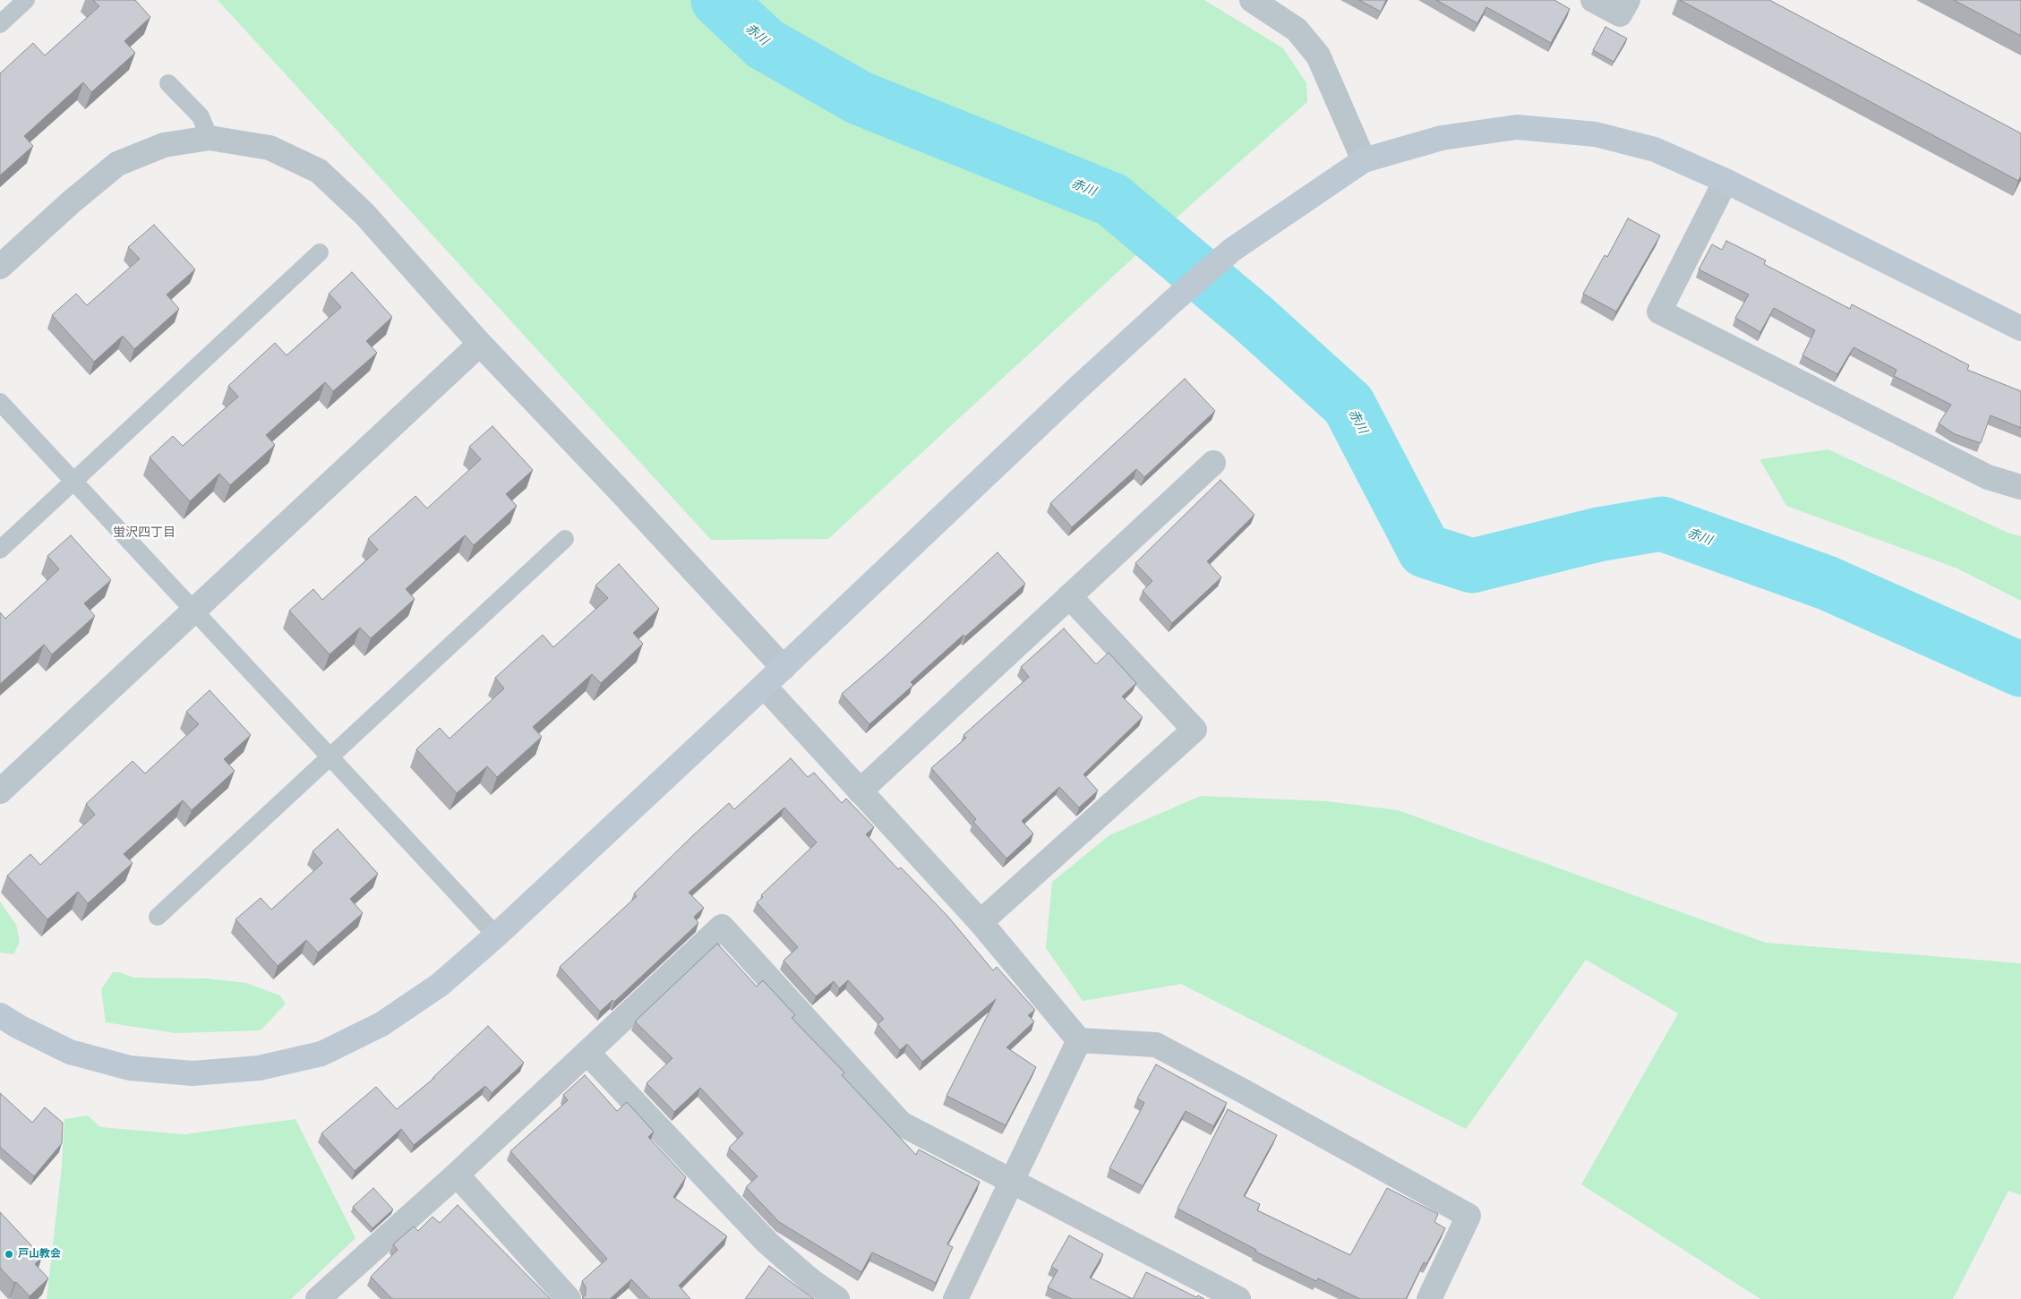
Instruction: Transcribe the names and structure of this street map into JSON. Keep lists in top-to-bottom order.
{
  "districts": ["蛍沢四丁目"],
  "water": ["赤川"],
  "places": ["戸山教会"]
}
